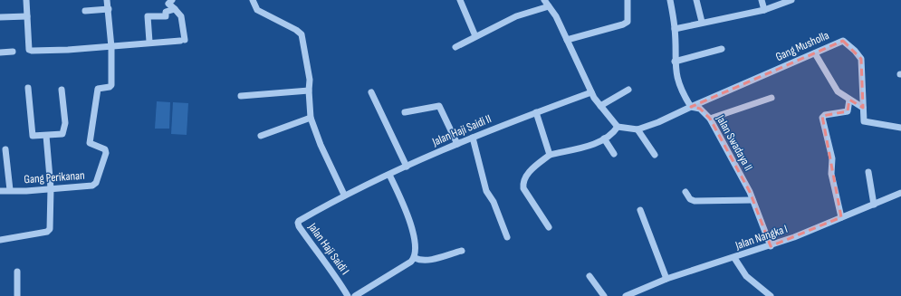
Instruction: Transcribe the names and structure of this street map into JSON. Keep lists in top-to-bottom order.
{
  "streets": {
    "street": [
      "Gang Musholla",
      "Jalan Haji Saidi II",
      "Jalan Swadaya II",
      "Gang Perikanan",
      "Jalan Nangka I",
      "Jalan Haji Saidi I"
    ]
  },
  "crossings": [
    ["Gang Musholla", "Jalan Swadaya II"],
    ["Jalan Haji Saidi II", "Jalan Haji Saidi I"],
    ["Jalan Swadaya II", "Jalan Nangka I"]
  ]
}
